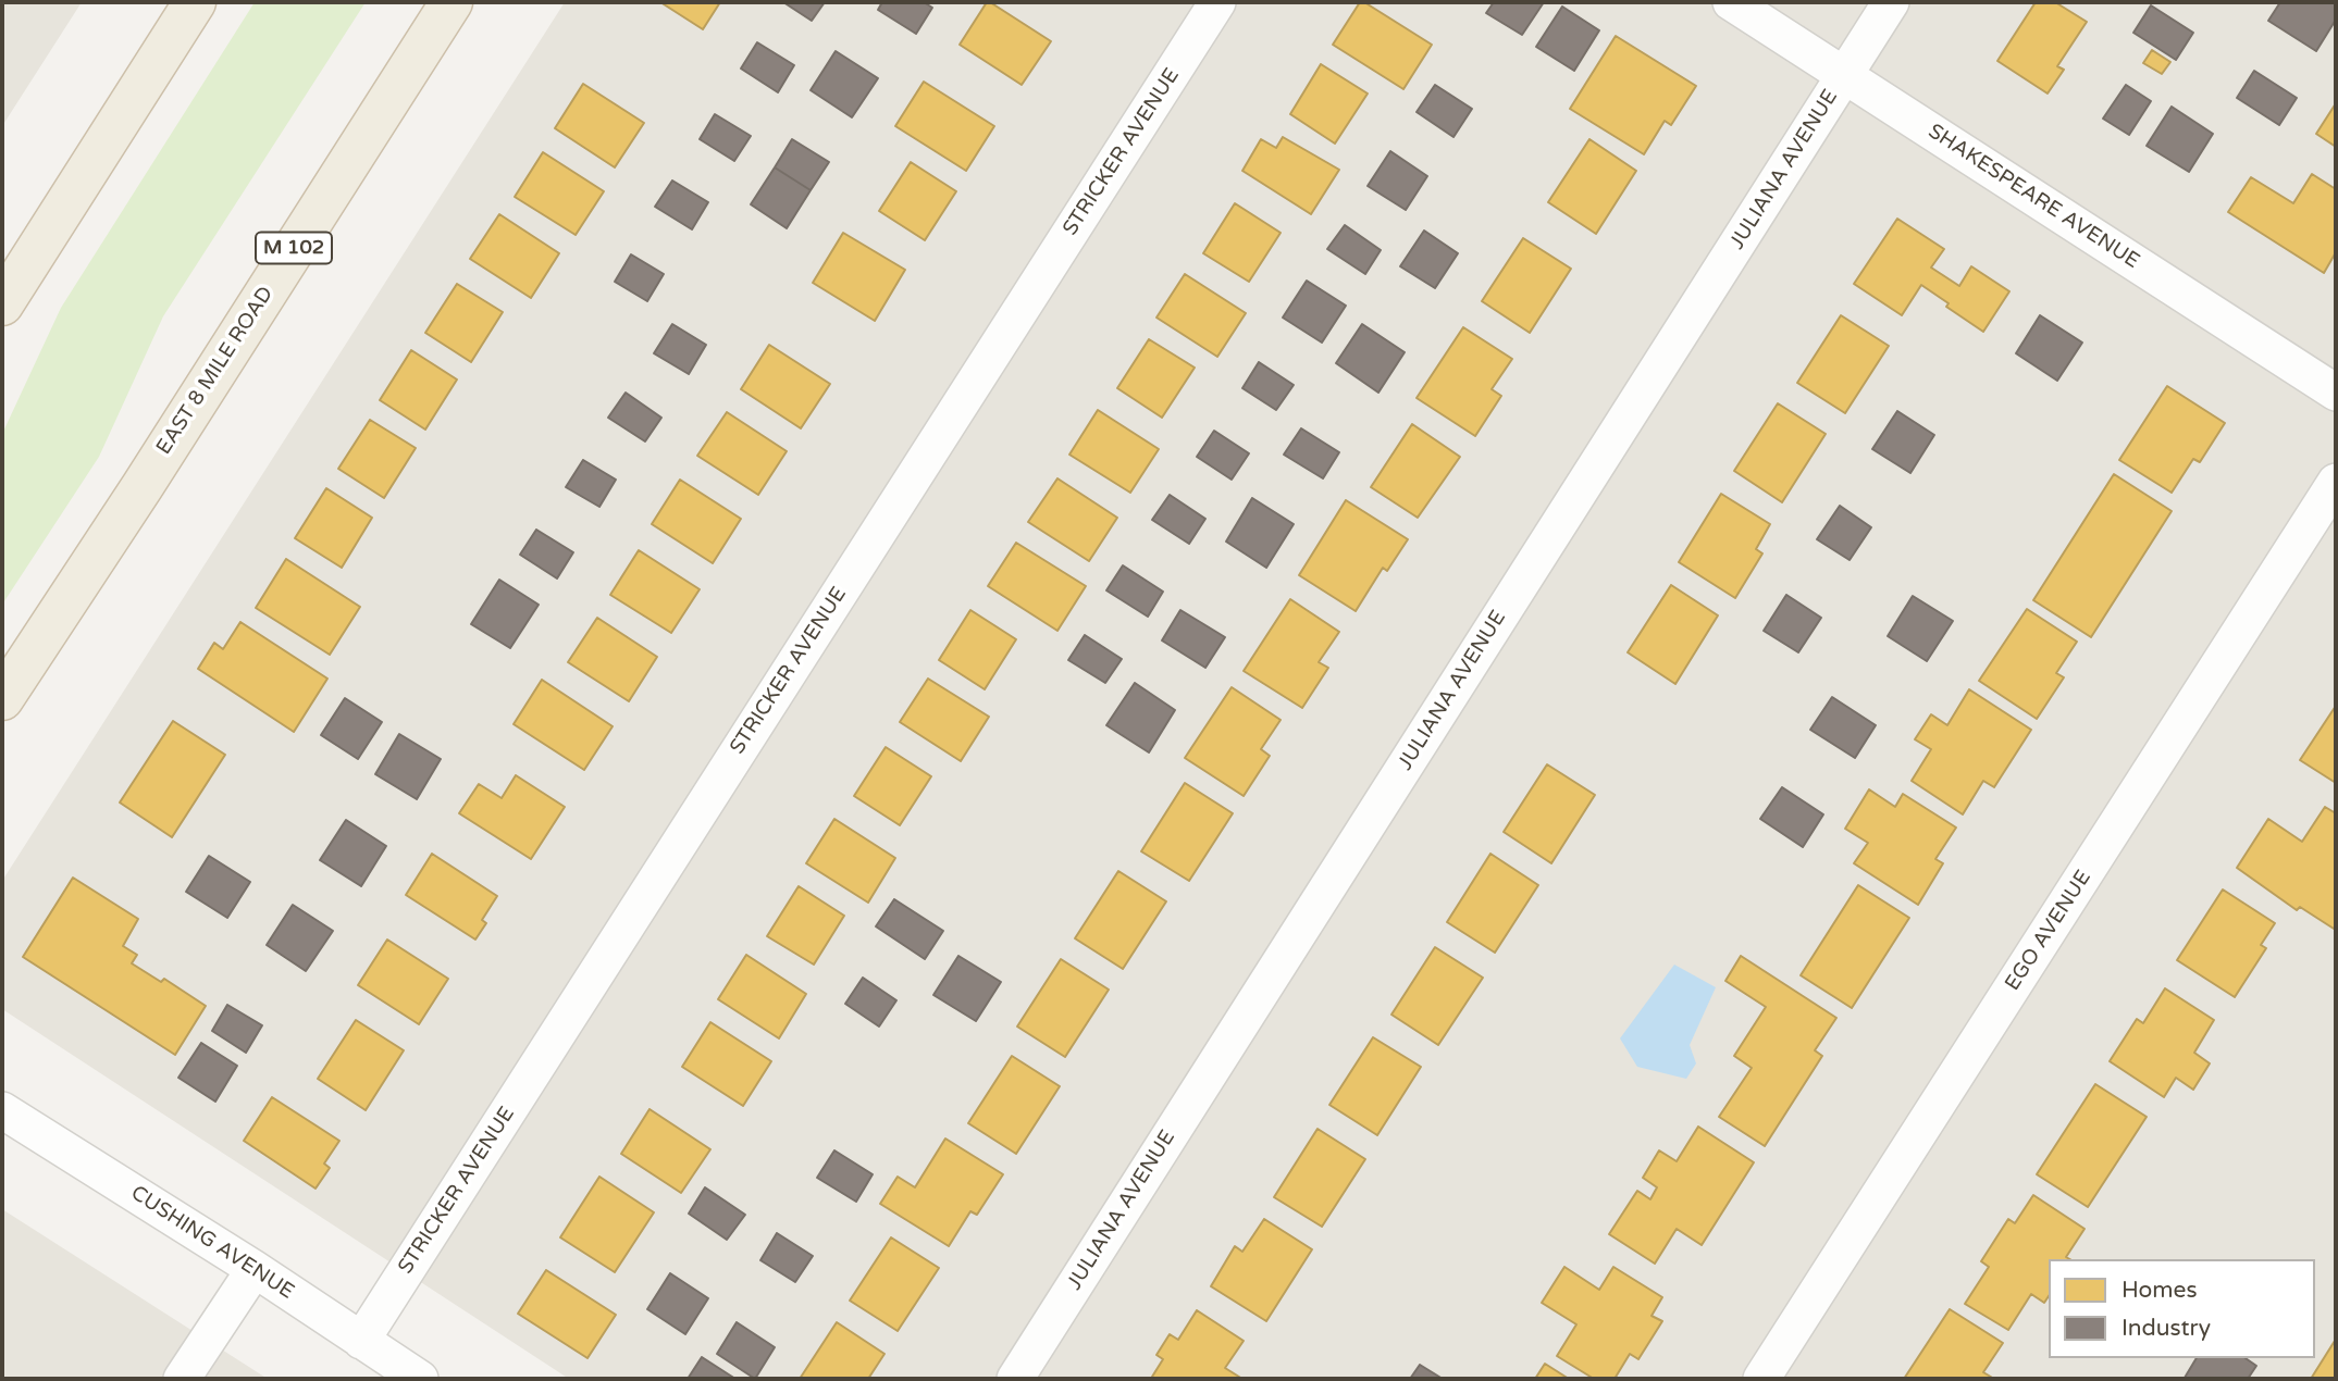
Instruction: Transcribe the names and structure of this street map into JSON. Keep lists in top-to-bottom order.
{
  "streets": {
    "highway": ["M 102", "EAST 8 MILE ROAD"],
    "street": [
      "STRICKER AVENUE",
      "JULIANA AVENUE",
      "SHAKESPEARE AVENUE",
      "EGO AVENUE",
      "CUSHING AVENUE"
    ]
  },
  "crossings": [
    ["STRICKER AVENUE", "CUSHING AVENUE"],
    ["JULIANA AVENUE", "SHAKESPEARE AVENUE"]
  ],
  "legend": ["Homes", "Industry"]
}
